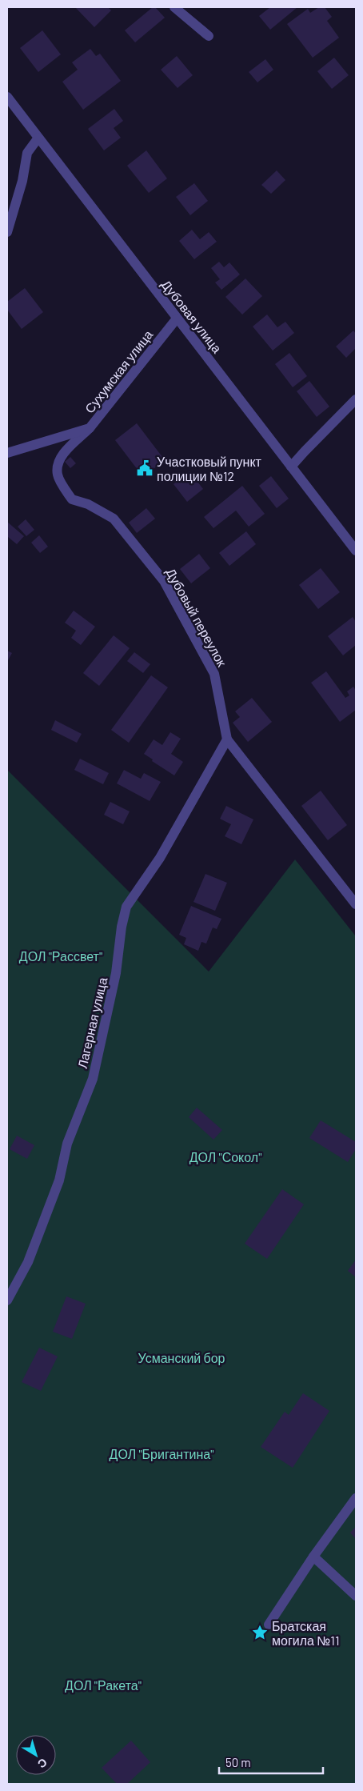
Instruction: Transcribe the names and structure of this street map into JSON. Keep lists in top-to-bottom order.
{
  "streets": {
    "street": [
      "Дубовая улица",
      "Сухумская улица",
      "Дубовый переулок",
      "Лагерная улица"
    ]
  },
  "crossings": [
    ["Дубовая улица", "Сухумская улица"],
    ["Сухумская улица", "Дубовый переулок"],
    ["Дубовый переулок", "Лагерная улица"]
  ],
  "parks": [
    "ДОЛ \"Рассвет\"",
    "ДОЛ \"Сокол\"",
    "Усманский бор",
    "ДОЛ \"Бригантина\"",
    "ДОЛ \"Ракета\""
  ],
  "places": {
    "public building": ["Участковый пункт полиции №12"],
    "place": ["Братская могила №11"]
  },
  "scale_bar": "50 m",
  "north": "bottom right"
}
